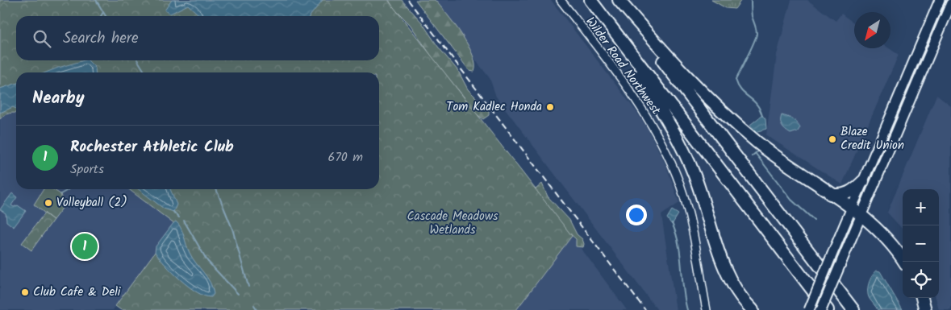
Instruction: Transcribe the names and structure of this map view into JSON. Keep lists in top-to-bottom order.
{
  "streets": {
    "street": ["Wilder Road Northwest"]
  },
  "parks": ["Cascade Meadows Wetlands"],
  "places": [
    "Tom Kadlec Honda",
    "Blaze Credit Union",
    "Volleyball (2)",
    "Club Cafe & Deli"
  ],
  "north": "bottom left",
  "page": {
    "search": "Search here",
    "heading": "Nearby",
    "list": [
      {
        "mark": "1",
        "name": "Rochester Athletic Club",
        "note": "Sports",
        "value": "670 m"
      }
    ],
    "map_buttons": ["+", "−"],
    "pins": "1"
  }
}
